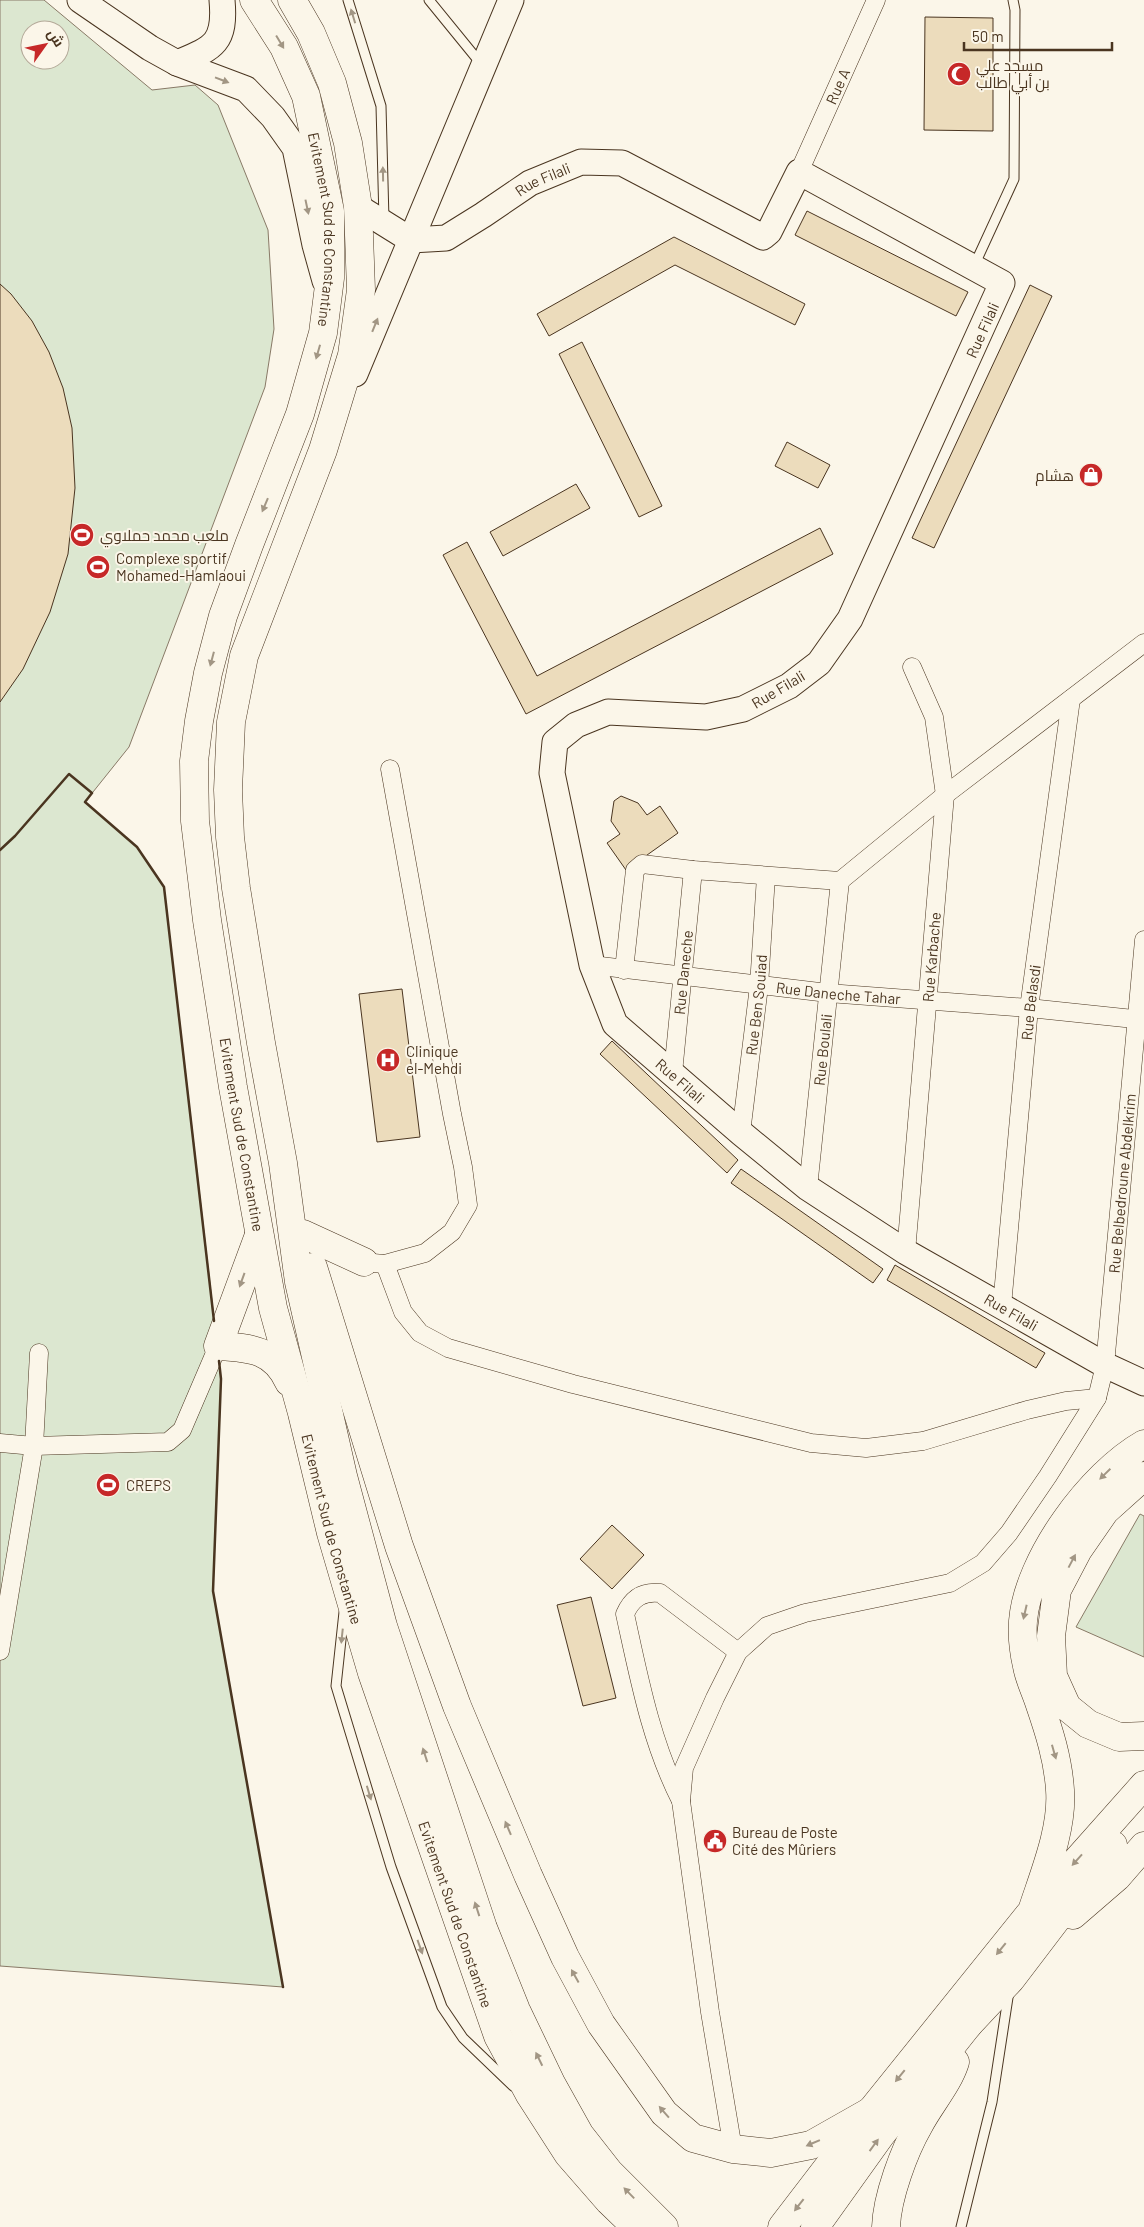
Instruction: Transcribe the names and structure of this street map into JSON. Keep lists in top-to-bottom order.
{
  "streets": {
    "main road": ["Evitement Sud de Constantine"],
    "street": [
      "Rue A",
      "Rue Filali",
      "Rue Karbache",
      "Rue Daneche",
      "Rue Daneche Tahar",
      "Rue Belasdi",
      "Rue Ben Souiad",
      "Rue Boulali",
      "Rue Belbedroune Abdelkrim"
    ]
  },
  "crossings": [
    ["Rue A", "Rue Filali"],
    ["Rue Filali", "Rue Karbache"],
    ["Rue Filali", "Rue Daneche"],
    ["Rue Filali", "Rue Daneche Tahar"],
    ["Rue Filali", "Rue Belasdi"],
    ["Rue Filali", "Rue Ben Souiad"],
    ["Rue Filali", "Rue Boulali"],
    ["Rue Filali", "Rue Belbedroune Abdelkrim"],
    ["Rue Karbache", "Rue Daneche Tahar"],
    ["Rue Daneche", "Rue Daneche Tahar"],
    ["Rue Daneche Tahar", "Rue Belasdi"],
    ["Rue Daneche Tahar", "Rue Ben Souiad"],
    ["Rue Daneche Tahar", "Rue Boulali"],
    ["Rue Daneche Tahar", "Rue Belbedroune Abdelkrim"]
  ],
  "places": {
    "mosque": ["مسجد علي بن أبي طالب"],
    "shop": ["هشام"],
    "sports": ["ملعب محمد حملاوي", "Complexe sportif Mohamed-Hamlaoui", "CREPS"],
    "hospital": ["Clinique el-Mehdi"],
    "public building": ["Bureau de Poste Cité des Mûriers"]
  },
  "scale_bar": "50 m",
  "north": "top right"
}
